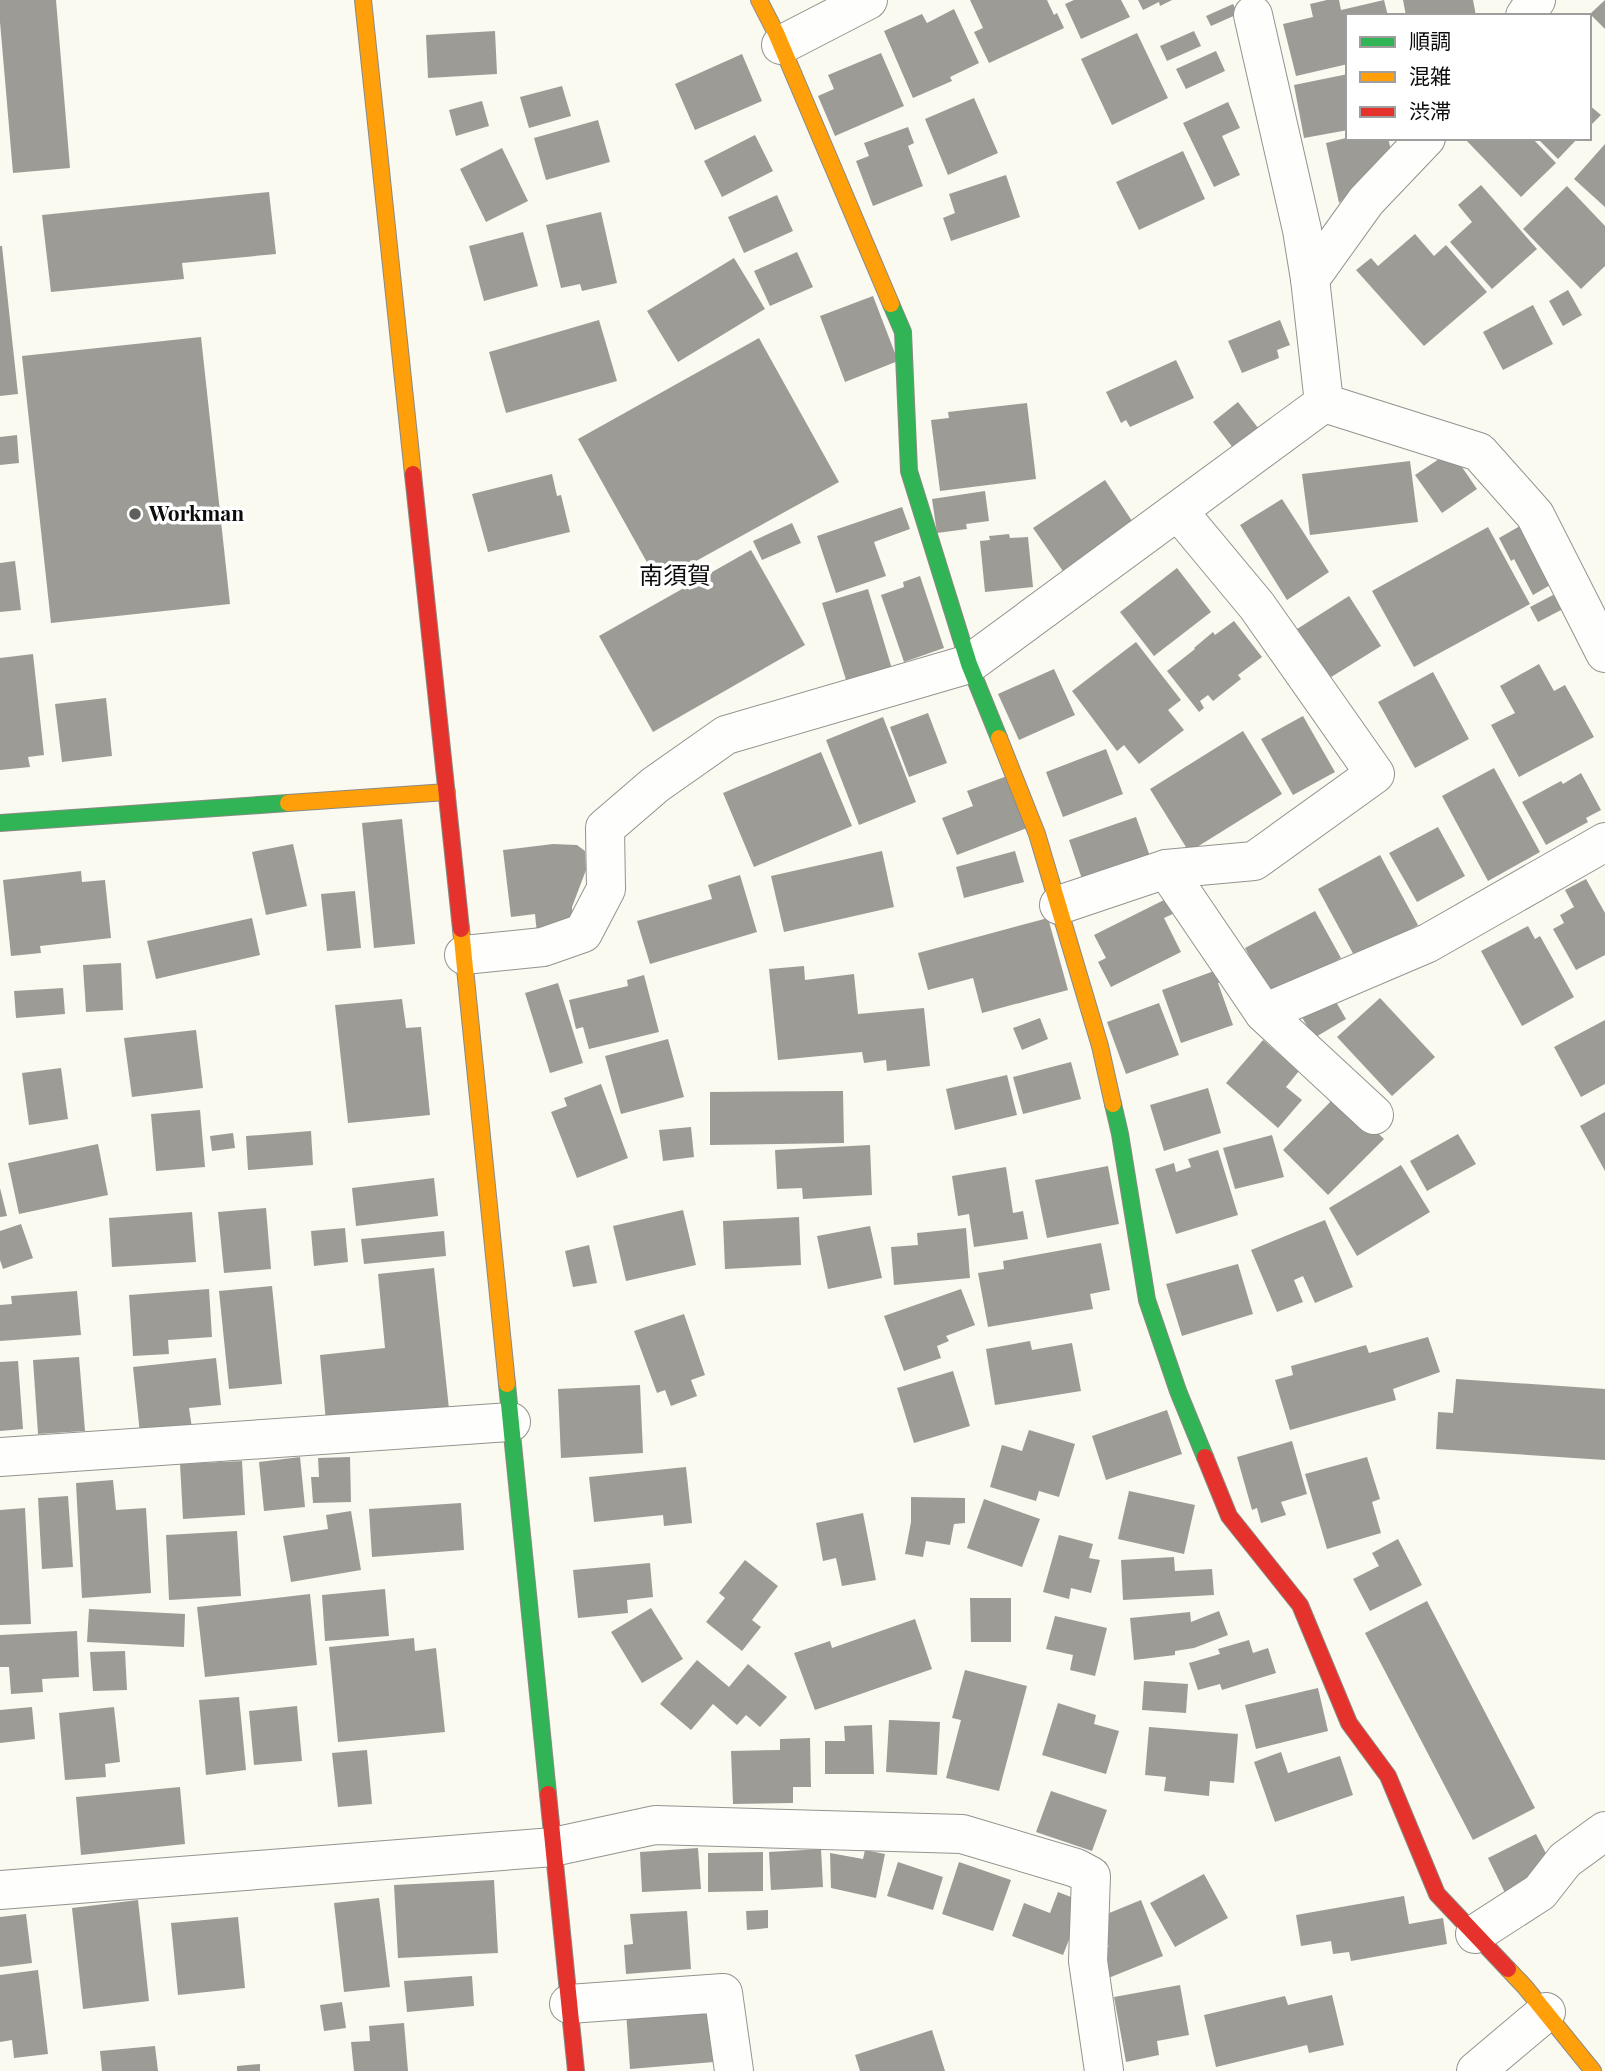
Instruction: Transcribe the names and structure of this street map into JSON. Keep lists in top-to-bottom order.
{
  "districts": ["南須賀"],
  "places": ["Workman"],
  "legend": ["順調", "混雑", "渋滞"]
}
